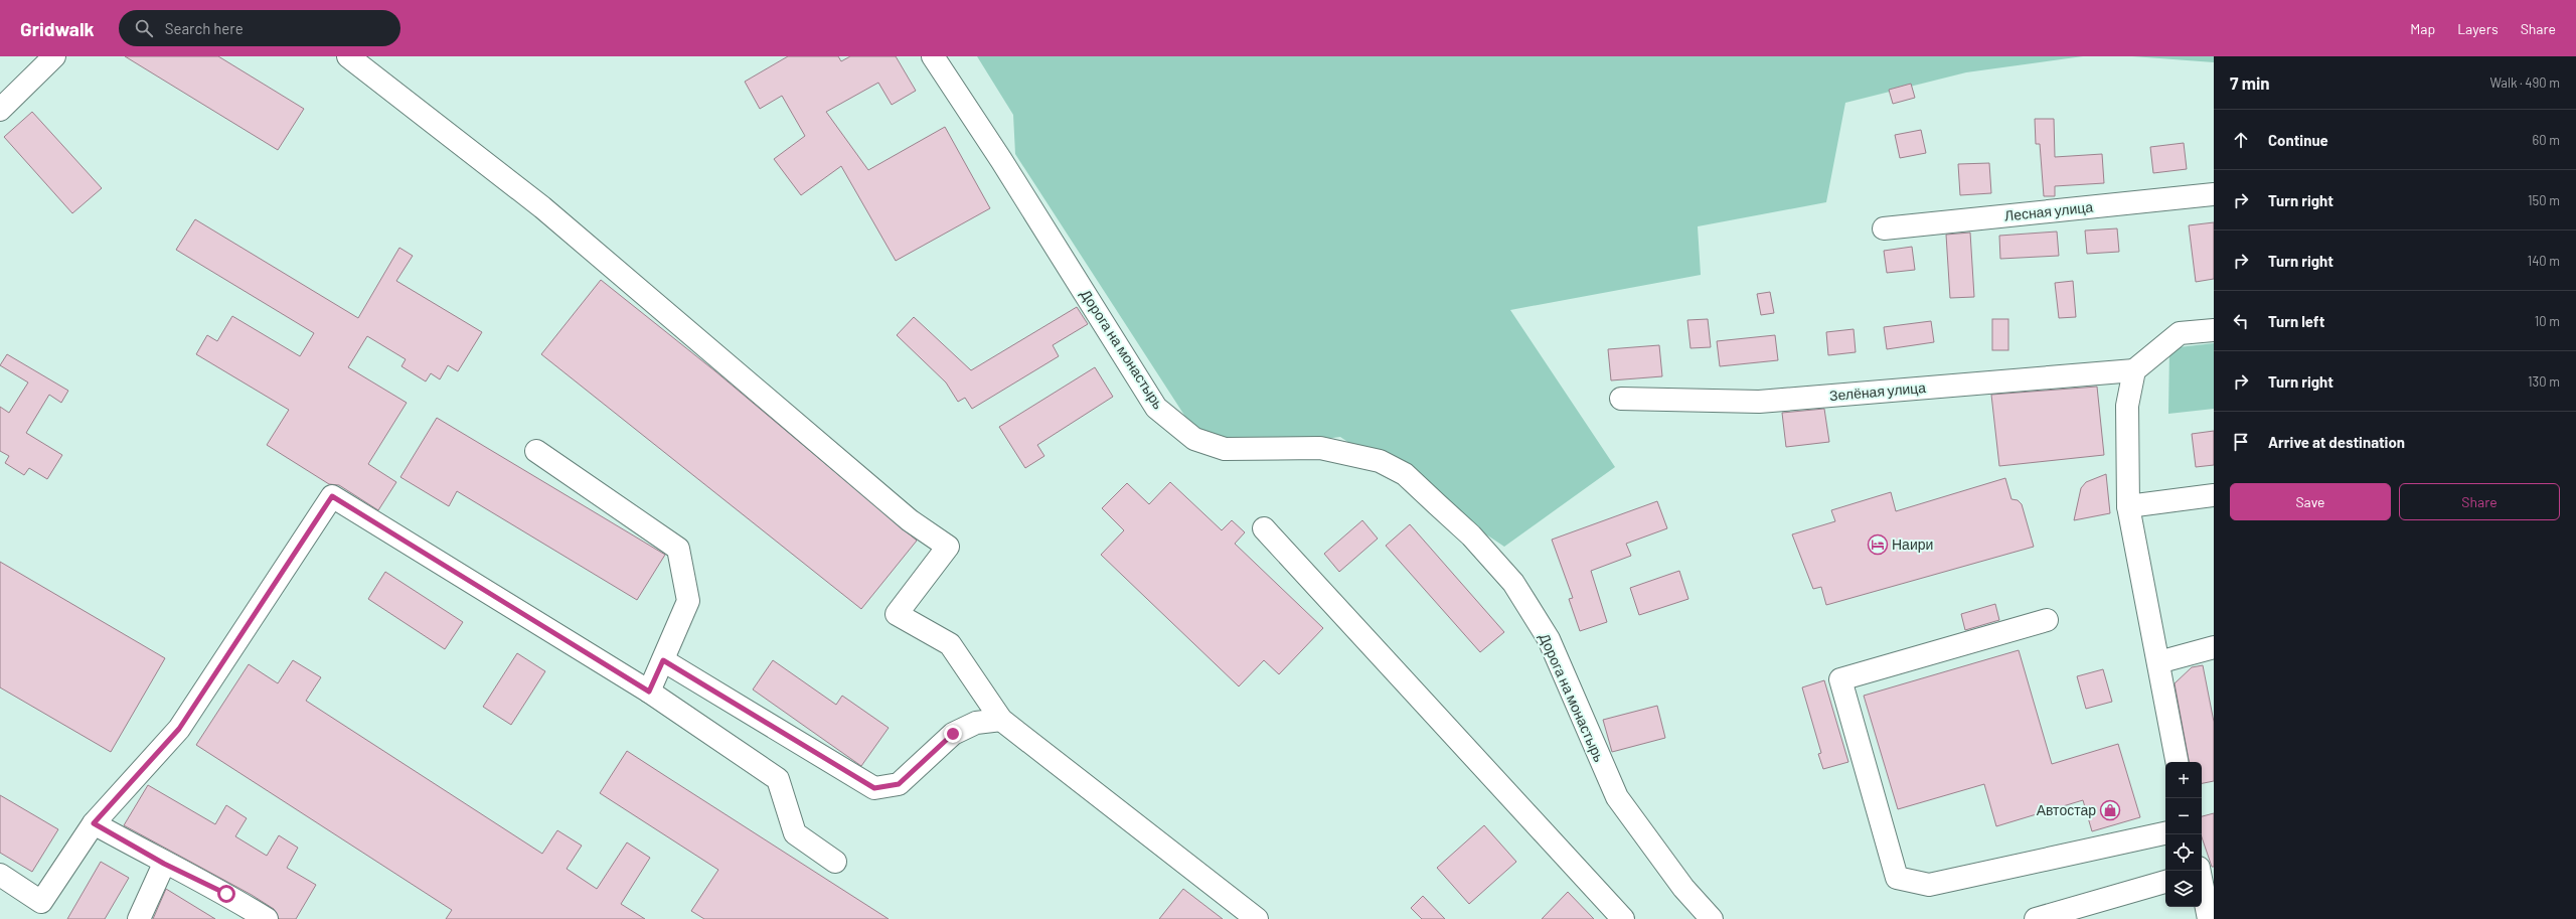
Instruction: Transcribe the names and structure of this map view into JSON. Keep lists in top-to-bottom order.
{
  "streets": {
    "street": ["Лесная улица", "Дорога на монастырь", "Зелёная улица"]
  },
  "places": {
    "hotel": ["Наири"],
    "shop": ["Автостар"]
  },
  "page": {
    "header": "Gridwalk",
    "search": "Search here",
    "nav": ["Map", "Layers", "Share"],
    "heading": ["7 min", "Walk · 490 m"],
    "list": [
      ["Continue", "60 m"],
      ["Turn right", "150 m"],
      ["Turn right", "140 m"],
      ["Turn left", "10 m"],
      ["Turn right", "130 m"],
      "Arrive at destination"
    ],
    "buttons": ["Save", "Share"],
    "map_buttons": ["+", "−"]
  }
}
